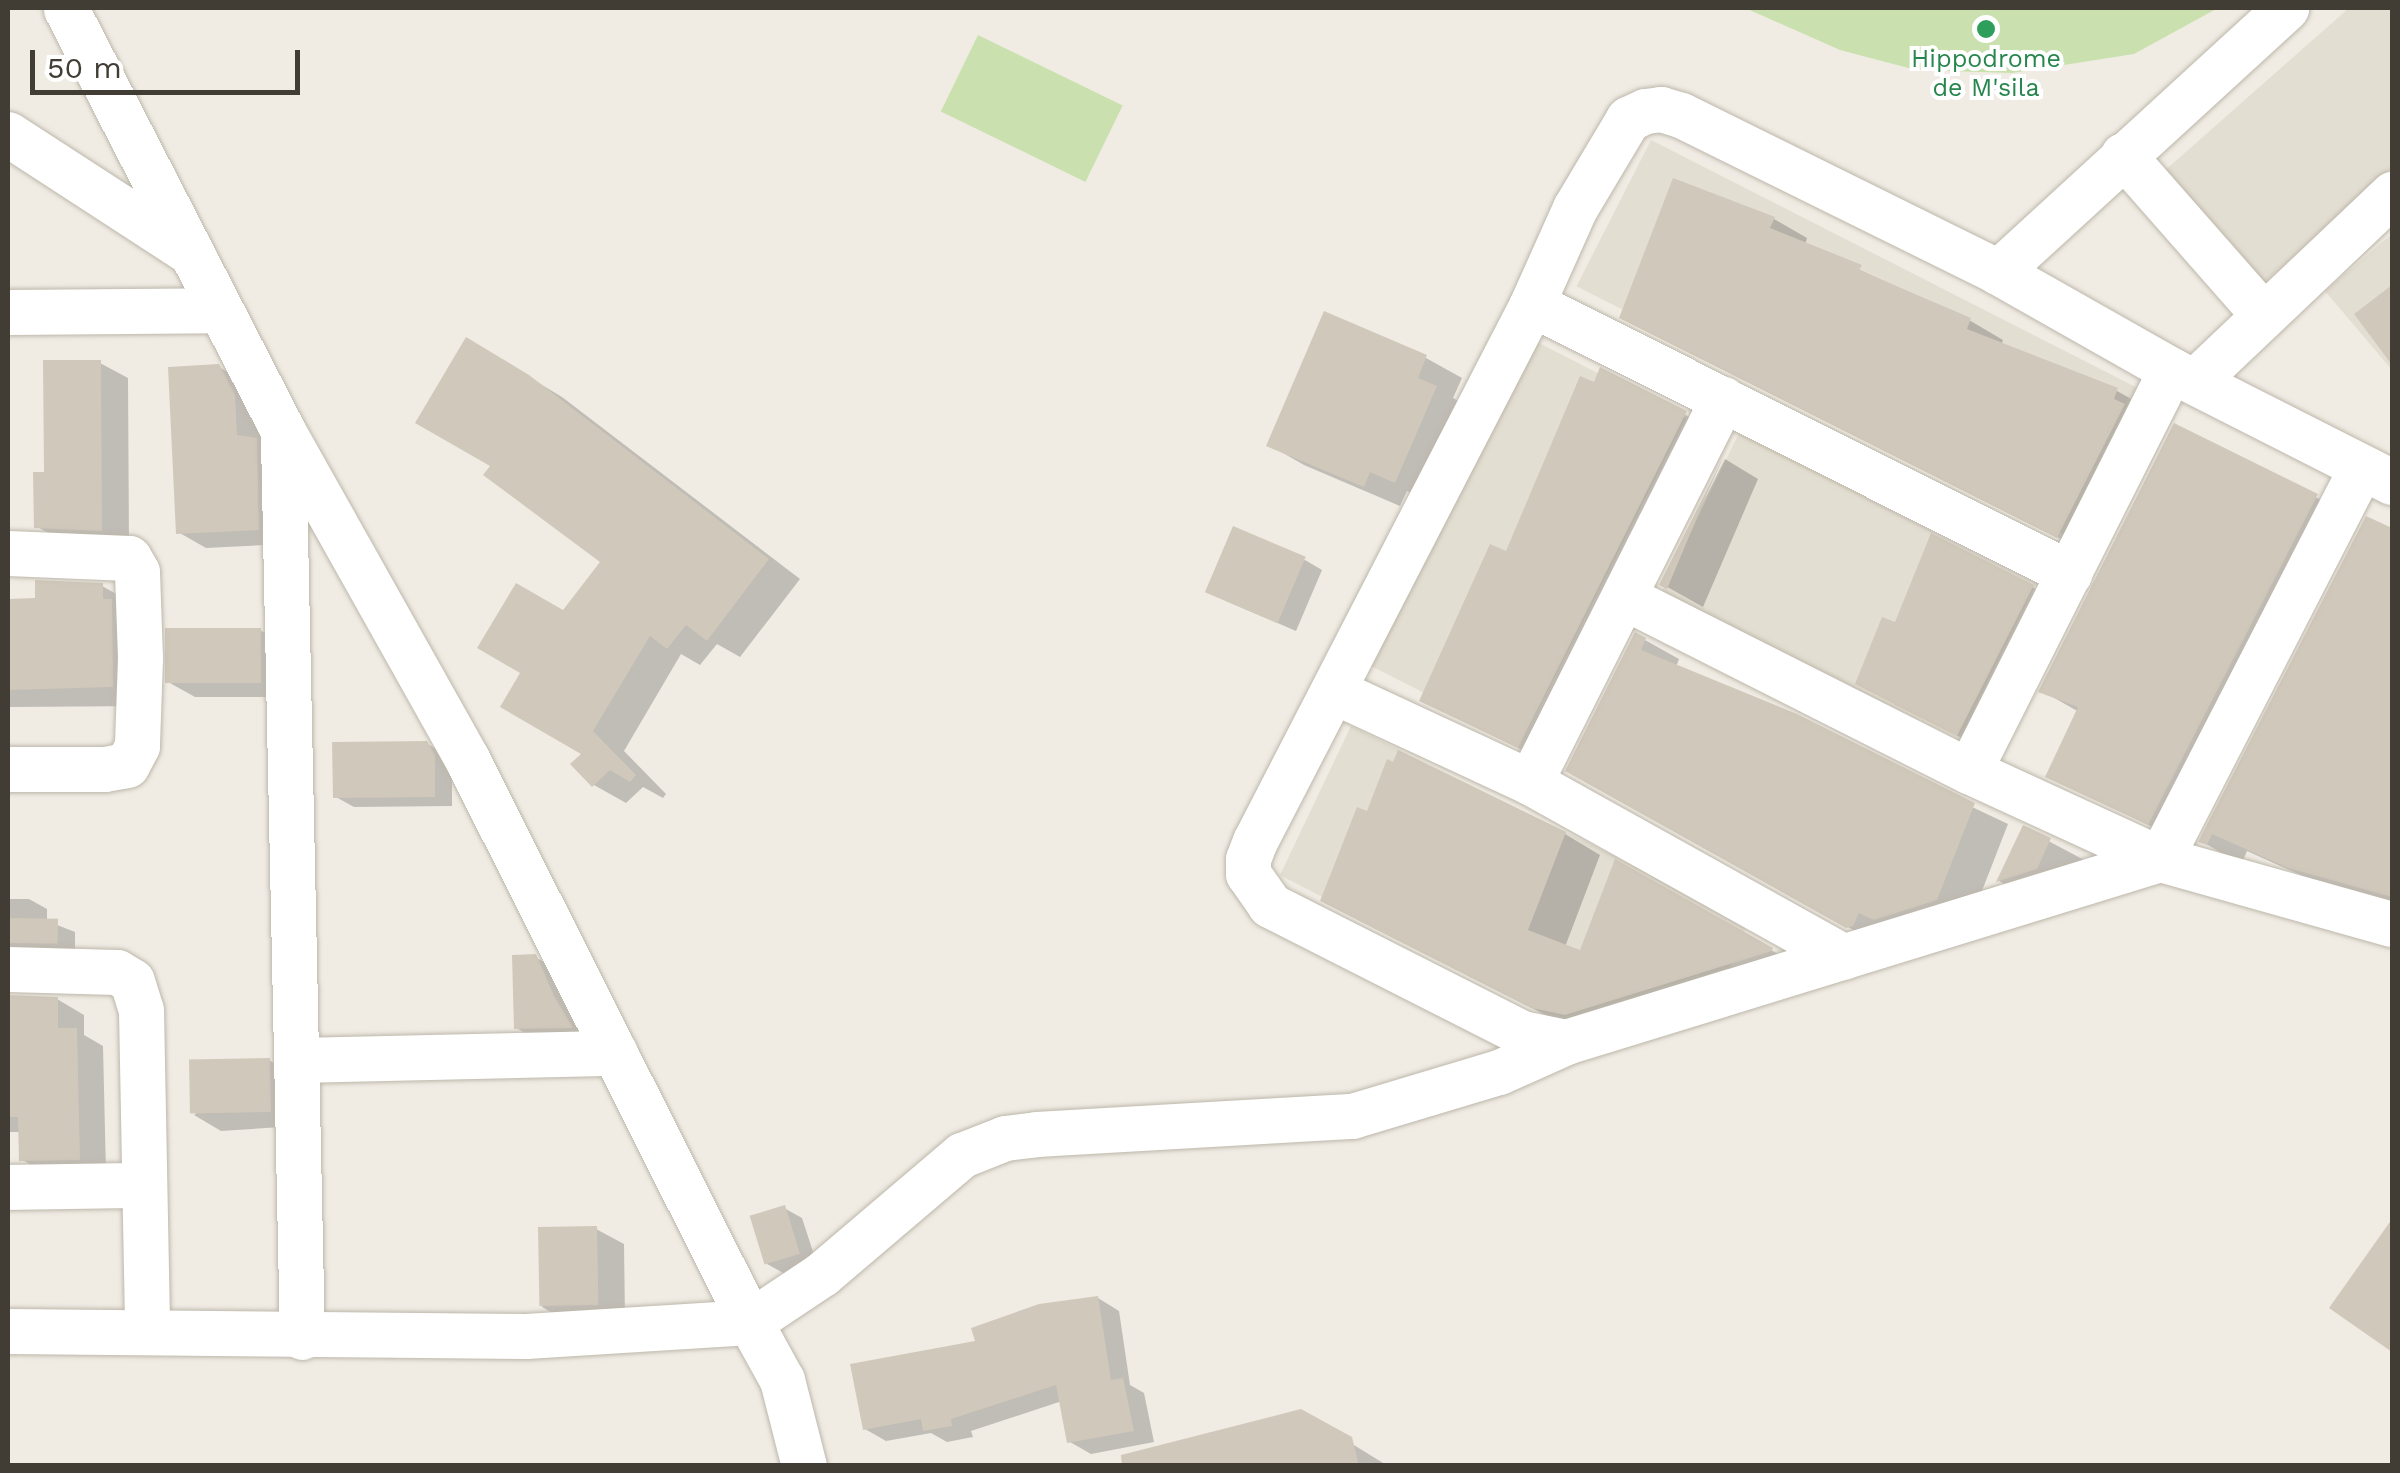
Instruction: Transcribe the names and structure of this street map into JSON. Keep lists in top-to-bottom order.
{
  "places": ["Hippodrome de M'sila"],
  "scale_bar": "50 m"
}
